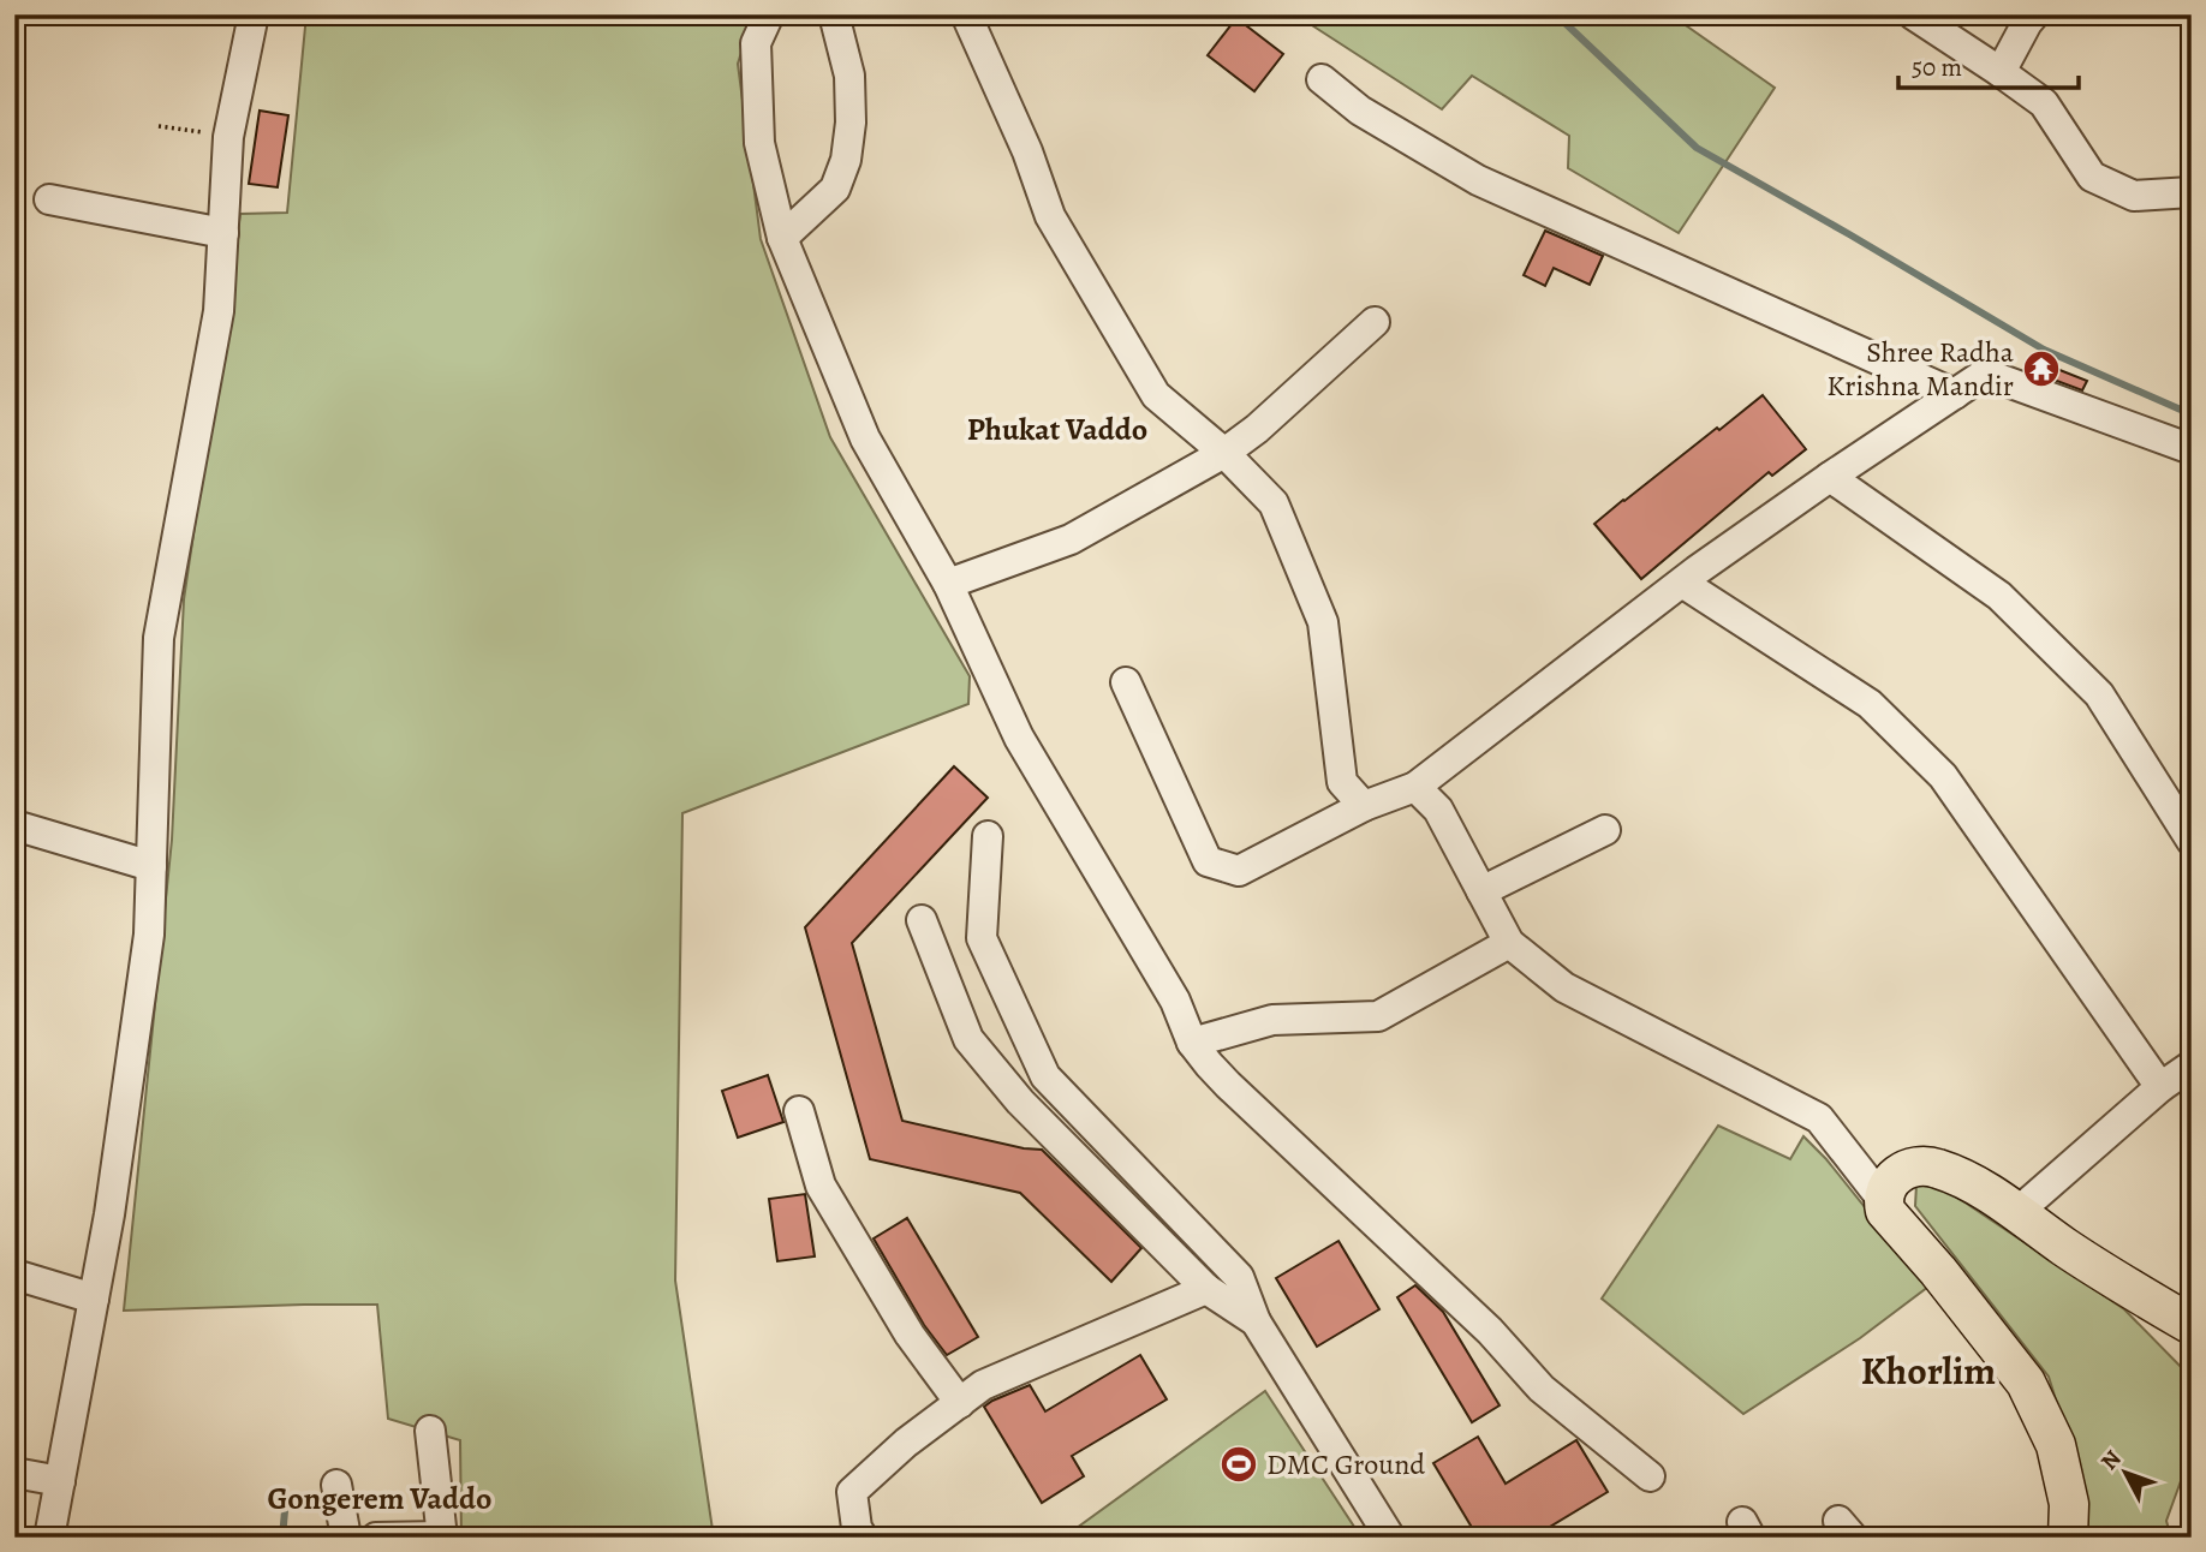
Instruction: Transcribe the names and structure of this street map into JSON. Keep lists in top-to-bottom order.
{
  "districts": ["Phukat Vaddo", "Khorlim", "Gongerem Vaddo"],
  "places": {
    "temple": ["Shree Radha Krishna Mandir"],
    "sports": ["DMC Ground"]
  },
  "scale_bar": "50 m",
  "north": "top left"
}
